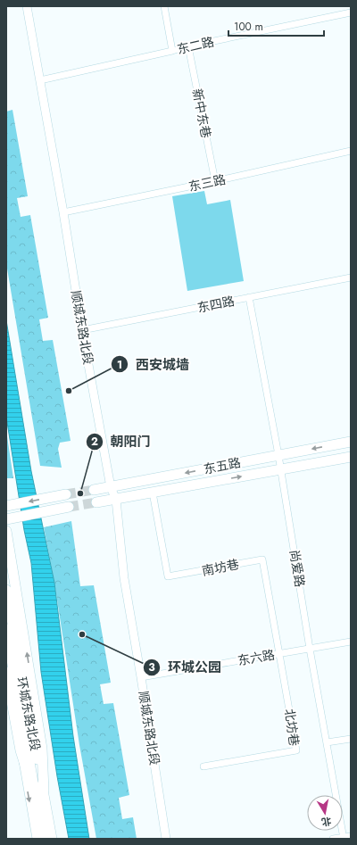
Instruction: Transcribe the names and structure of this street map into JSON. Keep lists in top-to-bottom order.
{
  "streets": {
    "main road": ["东五路", "环城东路北段"],
    "street": [
      "东二路",
      "新中东巷",
      "东三路",
      "东四路",
      "顺城东路北段",
      "南坊巷",
      "尚爱路",
      "东六路",
      "北坊巷"
    ]
  },
  "crossings": [
    ["东二路", "新中东巷"],
    ["东二路", "顺城东路北段"],
    ["新中东巷", "东三路"],
    ["东三路", "顺城东路北段"],
    ["东四路", "顺城东路北段"],
    ["东四路", "尚爱路"],
    ["顺城东路北段", "东五路"],
    ["顺城东路北段", "东六路"],
    ["东五路", "南坊巷"],
    ["东五路", "尚爱路"],
    ["南坊巷", "东六路"],
    ["南坊巷", "北坊巷"],
    ["尚爱路", "东六路"],
    ["东六路", "北坊巷"]
  ],
  "places": ["西安城墙", "朝阳门", "环城公园"],
  "scale_bar": "100 m",
  "north": "bottom"
}
